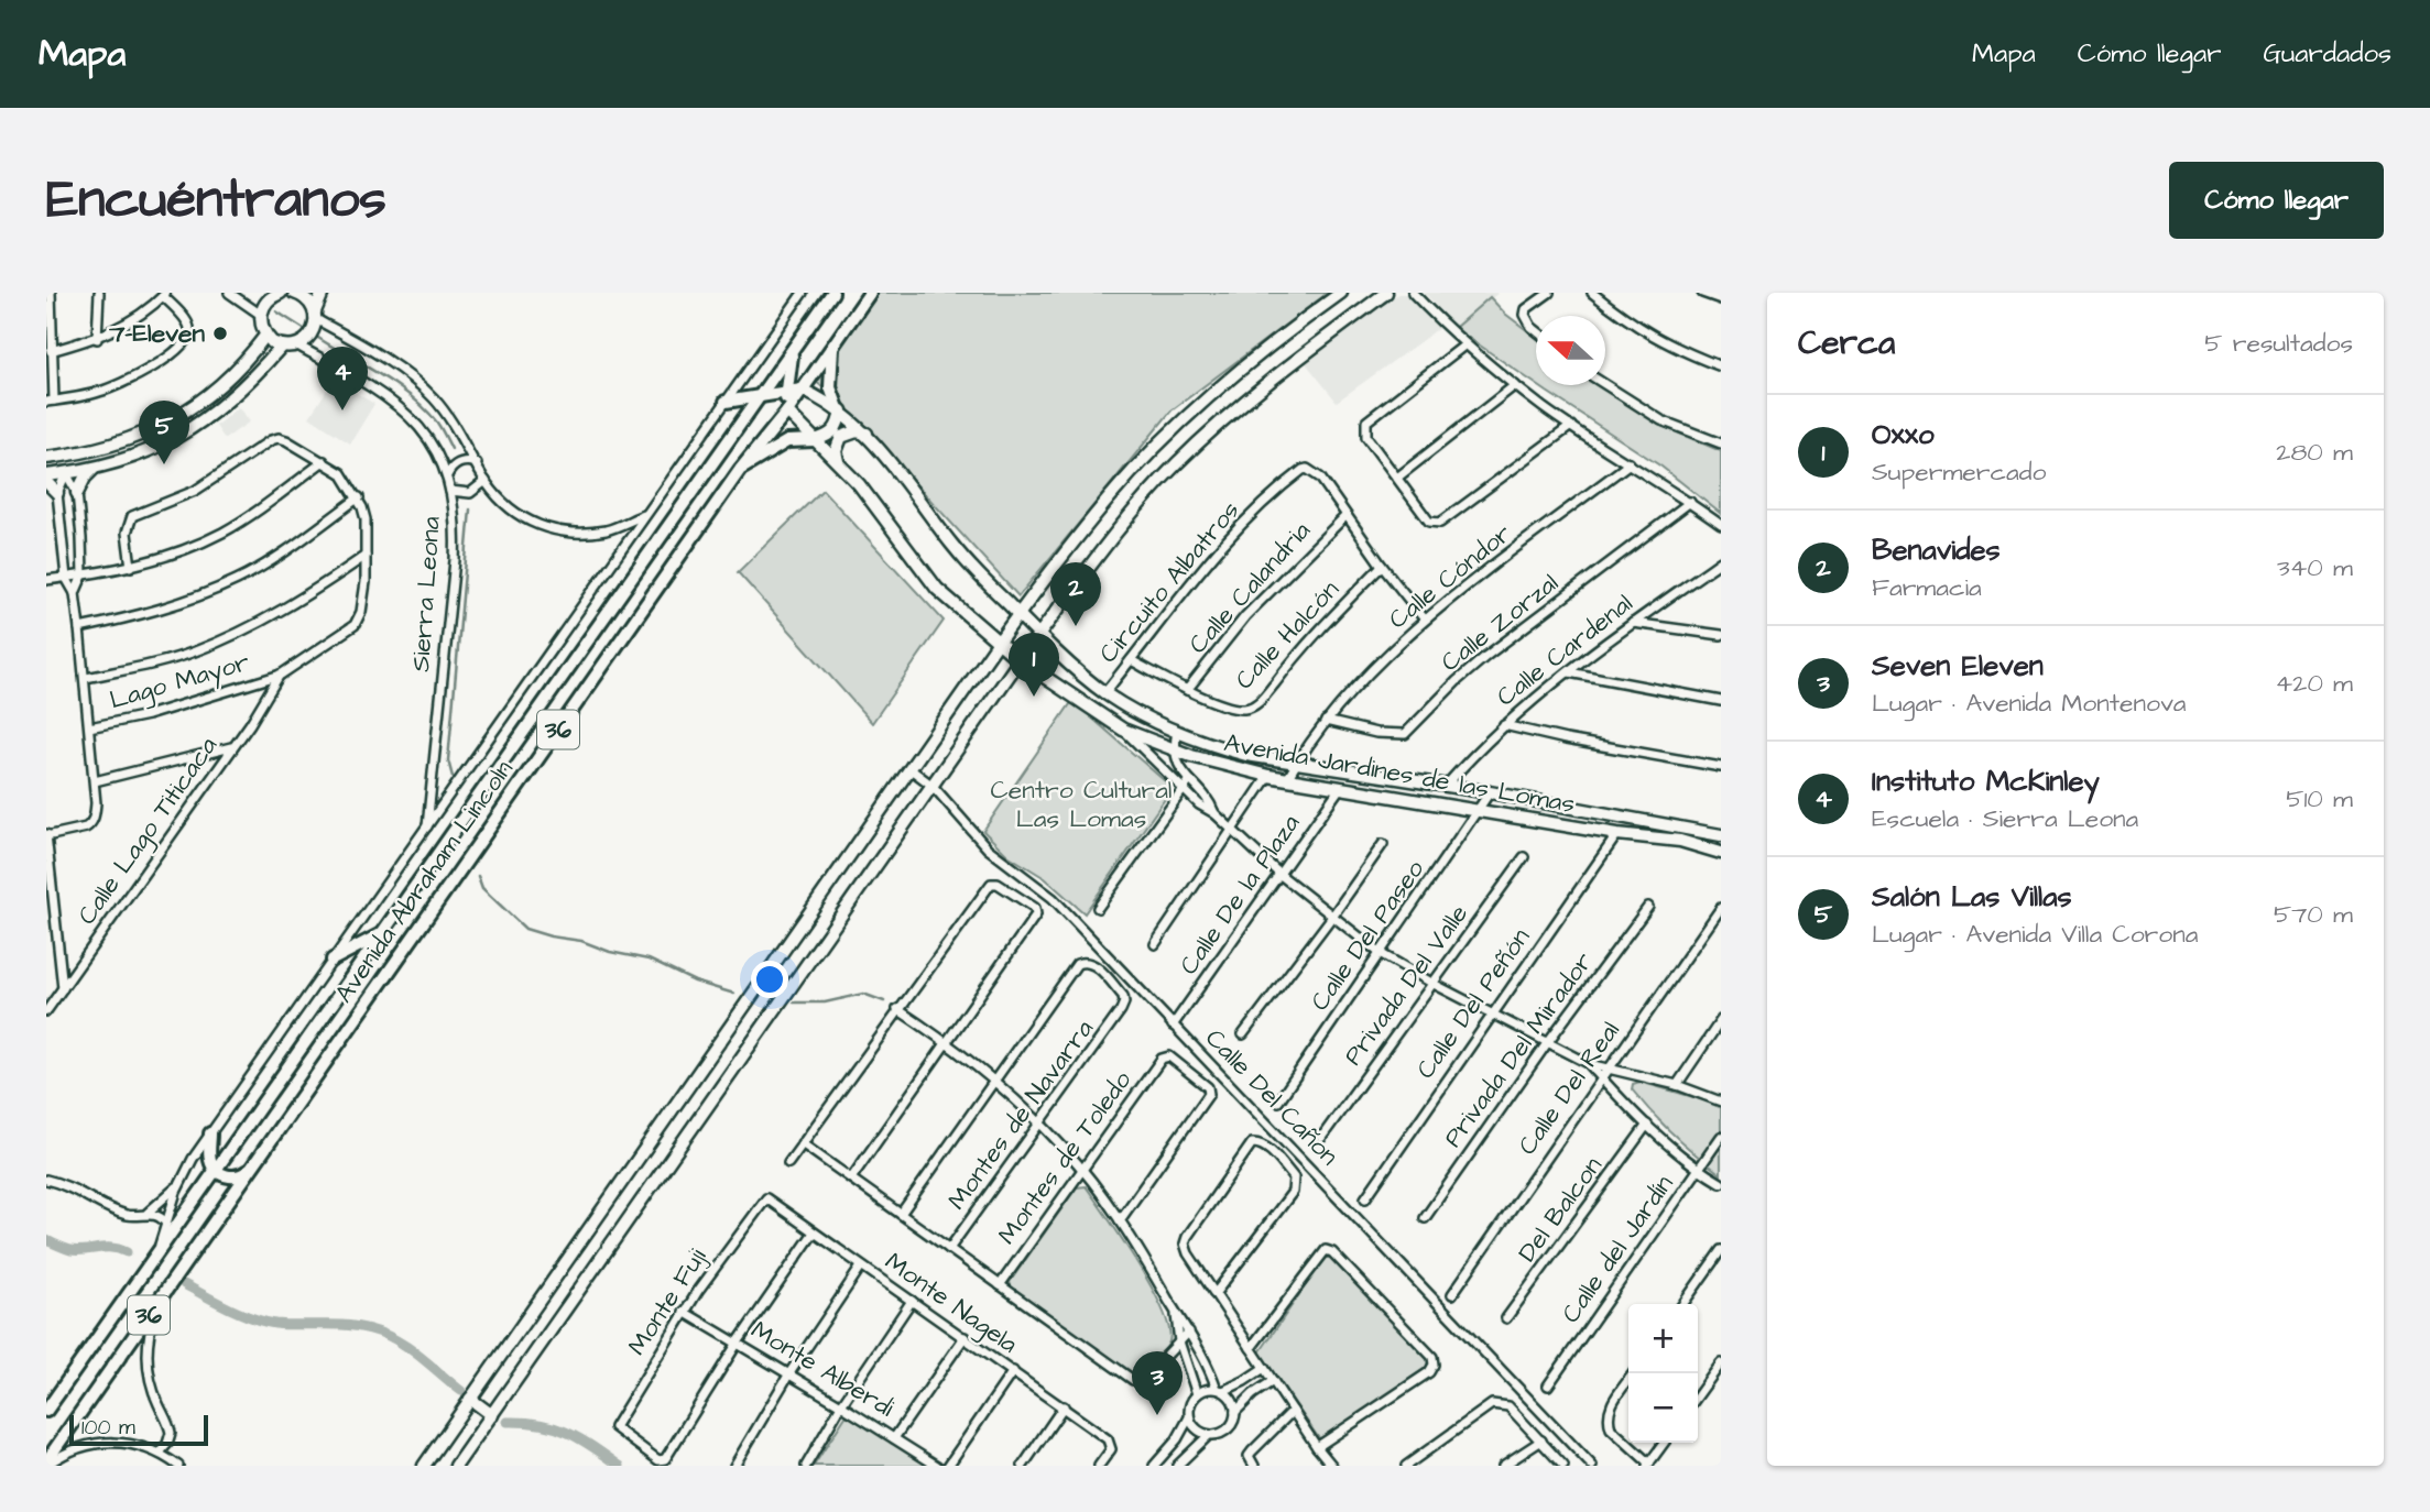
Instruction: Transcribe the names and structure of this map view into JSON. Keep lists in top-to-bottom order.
{
  "streets": {
    "main road": ["36", "Avenida Abraham Lincoln"],
    "street": [
      "Calle Cóndor",
      "Circuito Albatros",
      "Calle Calandria",
      "Sierra Leona",
      "Calle Zorzal",
      "Calle Halcón",
      "Calle Cardenal",
      "Lago Mayor",
      "Avenida Jardines de las Lomas",
      "Calle Lago Titicaca",
      "Calle De la Plaza",
      "Calle Del Paseo",
      "Privada Del Valle",
      "Calle Del Peñón",
      "Privada Del Mirador",
      "Calle Del Real",
      "Calle Del Cañon",
      "Montes de Navarra",
      "Montes de Toledo",
      "Del Balcon",
      "Calle del Jardín",
      "Monte Fuji",
      "Monte Nagela",
      "Monte Alberdi"
    ]
  },
  "crossings": [
    ["Calle Cóndor", "Calle Zorzal"],
    ["Calle Cóndor", "Avenida Jardines de las Lomas"],
    ["Circuito Albatros", "Calle Calandria"],
    ["Circuito Albatros", "Calle Halcón"],
    ["Circuito Albatros", "Avenida Jardines de las Lomas"],
    ["Calle Calandria", "Calle Halcón"],
    ["Calle Cardenal", "Avenida Jardines de las Lomas"],
    ["Lago Mayor", "Calle Lago Titicaca"],
    ["Avenida Jardines de las Lomas", "Avenida Abraham Lincoln"],
    ["Avenida Jardines de las Lomas", "Calle De la Plaza"],
    ["Avenida Jardines de las Lomas", "Calle Del Paseo"],
    ["Avenida Jardines de las Lomas", "Calle Del Peñón"],
    ["Calle De la Plaza", "Calle Del Cañon"],
    ["Monte Fuji", "Monte Nagela"],
    ["Monte Fuji", "Monte Alberdi"]
  ],
  "parks": ["Centro Cultural Las Lomas"],
  "places": ["7-Eleven"],
  "scale_bar": "100 m",
  "north": "left",
  "page": {
    "header": "Mapa",
    "nav": ["Mapa", "Cómo llegar", "Guardados"],
    "buttons": "Cómo llegar",
    "title": "Encuéntranos",
    "heading": ["Cerca", "5 resultados"],
    "pins": [
      "4",
      "5",
      "2",
      "1",
      "3"
    ],
    "list": [
      {
        "mark": "1",
        "name": "Oxxo",
        "note": "Supermercado",
        "value": "280 m"
      },
      {
        "mark": "2",
        "name": "Benavides",
        "note": "Farmacia",
        "value": "340 m"
      },
      {
        "mark": "3",
        "name": "Seven Eleven",
        "note": "Lugar · Avenida Montenova",
        "value": "420 m"
      },
      {
        "mark": "4",
        "name": "Instituto McKinley",
        "note": "Escuela · Sierra Leona",
        "value": "510 m"
      },
      {
        "mark": "5",
        "name": "Salón Las Villas",
        "note": "Lugar · Avenida Villa Corona",
        "value": "570 m"
      }
    ],
    "map_buttons": ["+", "−"],
    "scale": "100 m"
  }
}
